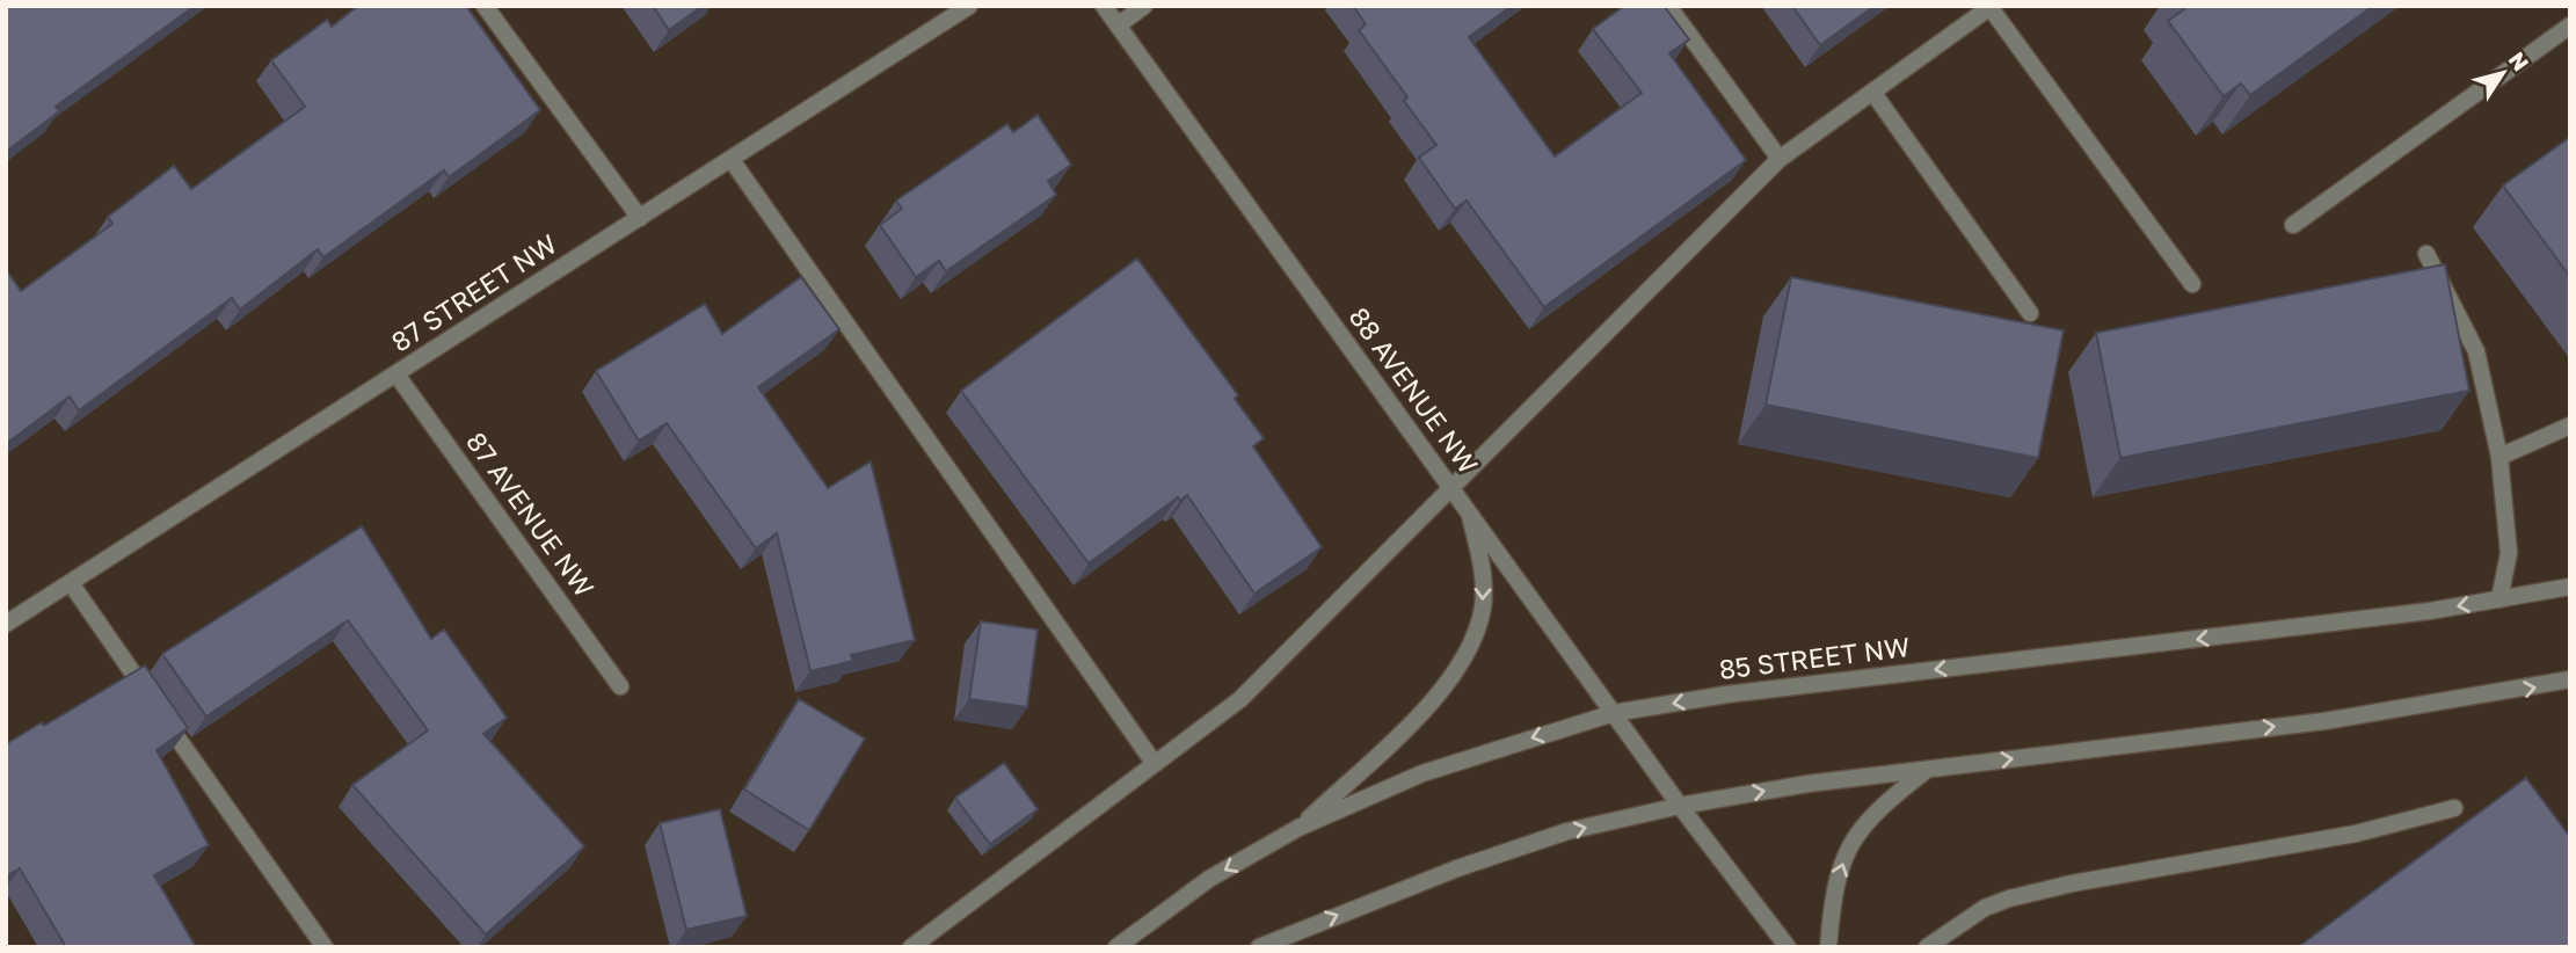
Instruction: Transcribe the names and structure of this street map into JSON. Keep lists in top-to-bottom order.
{
  "streets": {
    "street": [
      "87 STREET NW",
      "88 AVENUE NW",
      "87 AVENUE NW",
      "85 STREET NW"
    ]
  },
  "crossings": [
    ["87 STREET NW", "87 AVENUE NW"],
    ["88 AVENUE NW", "85 STREET NW"]
  ],
  "north": "top right"
}
